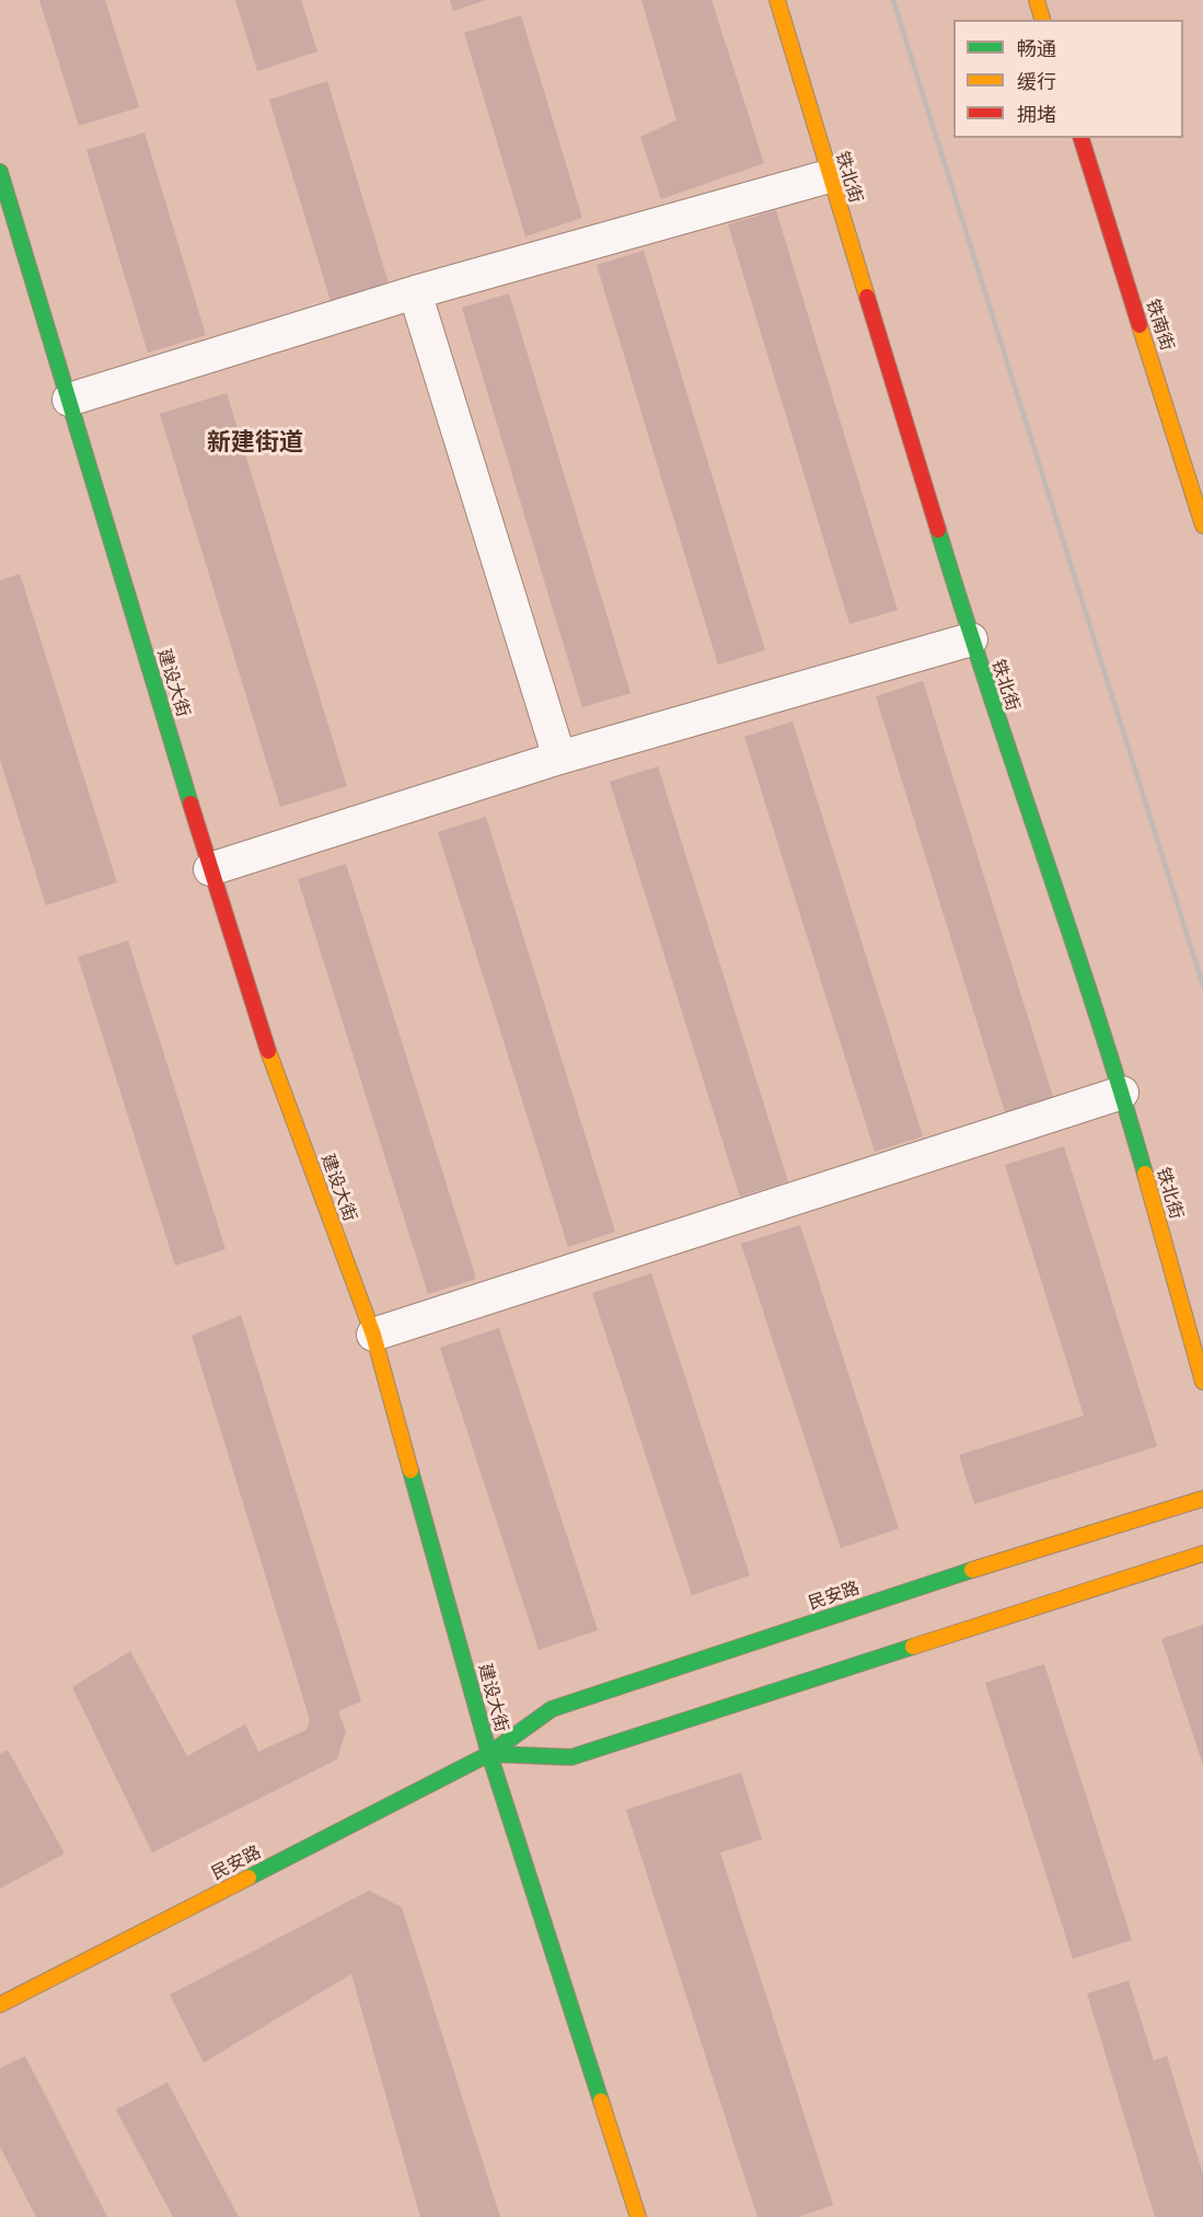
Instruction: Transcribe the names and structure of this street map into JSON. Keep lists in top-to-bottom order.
{
  "streets": {
    "street": [
      "铁北街",
      "铁南街",
      "建设大街",
      "民安路"
    ]
  },
  "crossings": [
    ["建设大街", "民安路"]
  ],
  "districts": ["新建街道"],
  "legend": ["畅通", "缓行", "拥堵"]
}
